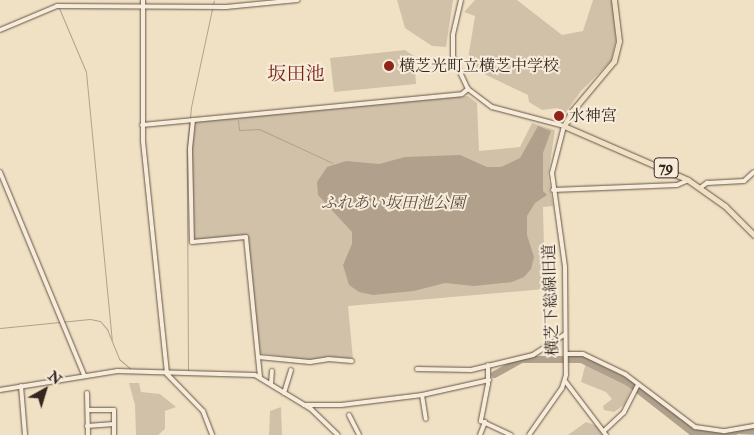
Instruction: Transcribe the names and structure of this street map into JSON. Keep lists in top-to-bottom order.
{
  "streets": {
    "main road": ["79"],
    "street": ["横芝下総線旧道"]
  },
  "crossings": [
    ["79", "横芝下総線旧道"]
  ],
  "districts": ["坂田池"],
  "parks": ["ふれあい坂田池公園"],
  "places": ["横芝光町立横芝中学校", "水神宮"],
  "north": "top right"
}
